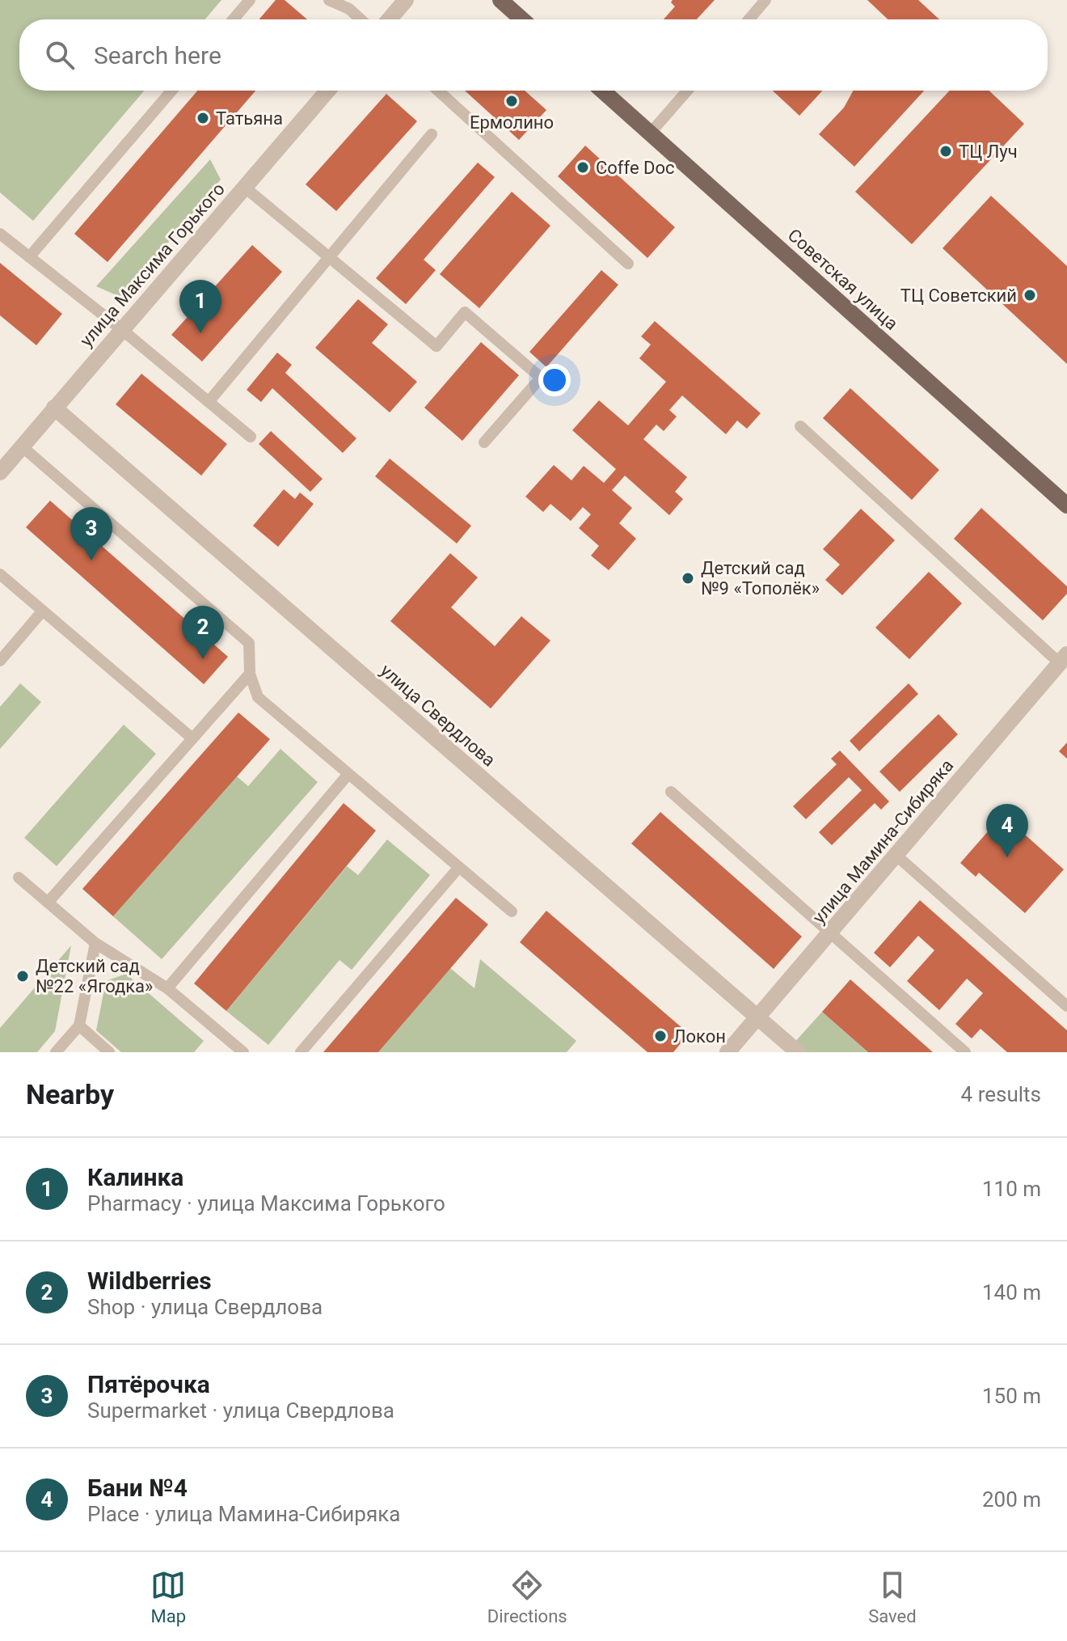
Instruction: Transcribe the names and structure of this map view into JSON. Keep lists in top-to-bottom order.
{
  "streets": {
    "main road": ["Советская улица"],
    "street": ["улица Максима Горького", "улица Свердлова", "улица Мамина-Сибиряка"]
  },
  "crossings": [
    ["улица Максима Горького", "улица Свердлова"],
    ["улица Свердлова", "улица Мамина-Сибиряка"]
  ],
  "places": [
    "Ермолино",
    "Татьяна",
    "ТЦ Луч",
    "Coffe Doc",
    "ТЦ Советский",
    "Детский сад №9 «Тополёк»",
    "Детский сад №22 «Ягодка»",
    "Локон"
  ],
  "page": {
    "search": "Search here",
    "pins": [
      "1",
      "3",
      "2",
      "4"
    ],
    "heading": ["Nearby", "4 results"],
    "list": [
      {
        "mark": "1",
        "name": "Калинка",
        "note": "Pharmacy · улица Максима Горького",
        "value": "110 m"
      },
      {
        "mark": "2",
        "name": "Wildberries",
        "note": "Shop · улица Свердлова",
        "value": "140 m"
      },
      {
        "mark": "3",
        "name": "Пятёрочка",
        "note": "Supermarket · улица Свердлова",
        "value": "150 m"
      },
      {
        "mark": "4",
        "name": "Бани №4",
        "note": "Place · улица Мамина-Сибиряка",
        "value": "200 m"
      }
    ],
    "nav": ["Map", "Directions", "Saved"]
  }
}
